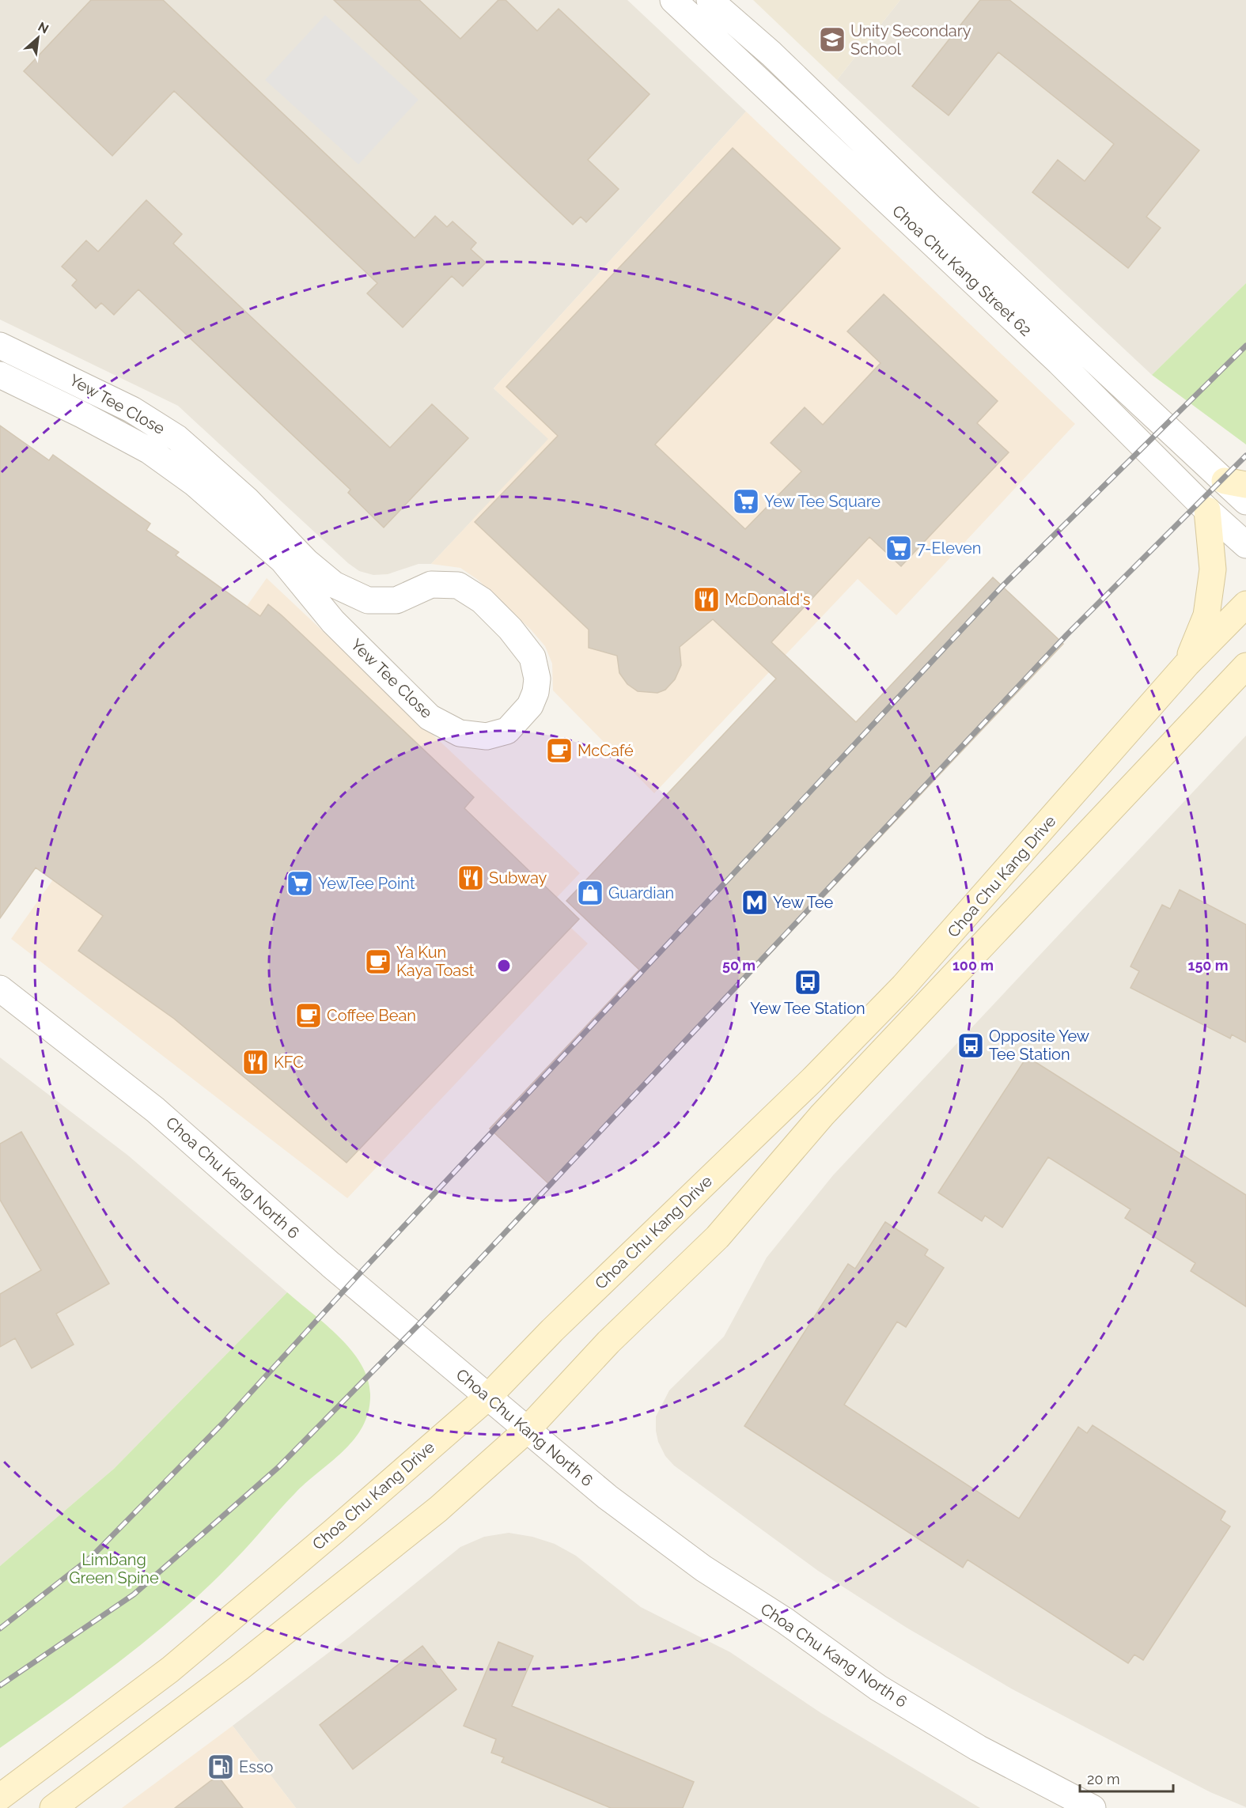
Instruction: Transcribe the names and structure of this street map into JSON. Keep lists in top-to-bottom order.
{
  "streets": {
    "main road": ["Choa Chu Kang Drive"],
    "street": ["Choa Chu Kang Street 62", "Yew Tee Close", "Choa Chu Kang North 6"]
  },
  "crossings": [
    ["Choa Chu Kang Drive", "Choa Chu Kang North 6"]
  ],
  "parks": ["Limbang Green Spine"],
  "places": {
    "school or university": ["Unity Secondary School"],
    "supermarket": ["Yew Tee Square", "7-Eleven", "YewTee Point"],
    "restaurant": ["McDonald's", "Subway", "KFC"],
    "cafe": ["McCafé", "Ya Kun Kaya Toast", "Coffee Bean"],
    "shop": ["Guardian"],
    "metro station": ["Yew Tee"],
    "bus stop": ["Yew Tee Station", "Opposite Yew Tee Station"],
    "fuel station": ["Esso"]
  },
  "scale_bar": "20 m",
  "north": "top right",
  "rings": ["50 m", "100 m", "150 m"]
}
